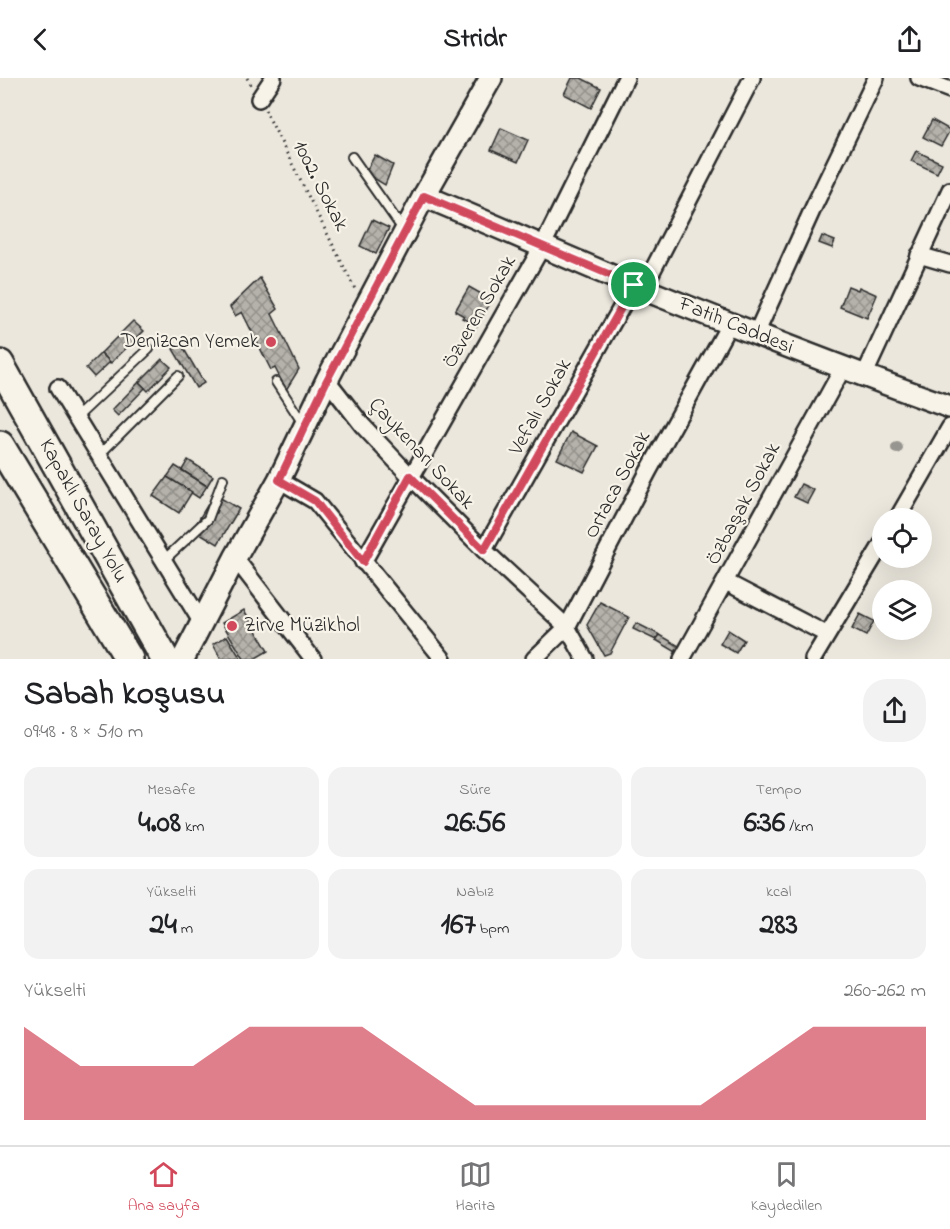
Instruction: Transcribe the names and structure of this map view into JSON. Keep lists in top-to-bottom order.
{
  "streets": {
    "highway": ["Kapaklı Saray Yolu"],
    "street": [
      "Özveren Sokak",
      "Fatih Caddesi",
      "Vefalı Sokak",
      "Çaykenarı Sokak",
      "Ortaca Sokak",
      "Özbaşak Sokak"
    ],
    "path": ["1002. Sokak"]
  },
  "crossings": [
    ["Özveren Sokak", "Fatih Caddesi"],
    ["Özveren Sokak", "Çaykenarı Sokak"],
    ["Fatih Caddesi", "Vefalı Sokak"],
    ["Fatih Caddesi", "Ortaca Sokak"],
    ["Fatih Caddesi", "Özbaşak Sokak"],
    ["Vefalı Sokak", "Çaykenarı Sokak"],
    ["Çaykenarı Sokak", "Ortaca Sokak"]
  ],
  "places": ["Denizcan Yemek", "Zirve Müzikhol"],
  "page": {
    "header": "Stridr",
    "heading": ["Sabah koşusu", "09:48 · 8 × 510 m"],
    "stats": [
      ["Mesafe", "4.08 km"],
      ["Süre", "26:56"],
      ["Tempo", "6:36 /km"],
      ["Yükselti", "24 m"],
      ["Nabız", "167 bpm"],
      ["kcal", "283"]
    ],
    "chart": ["Yükselti", "260–262 m"],
    "tabs": ["Ana sayfa", "Harita", "Kaydedilen"]
  }
}
